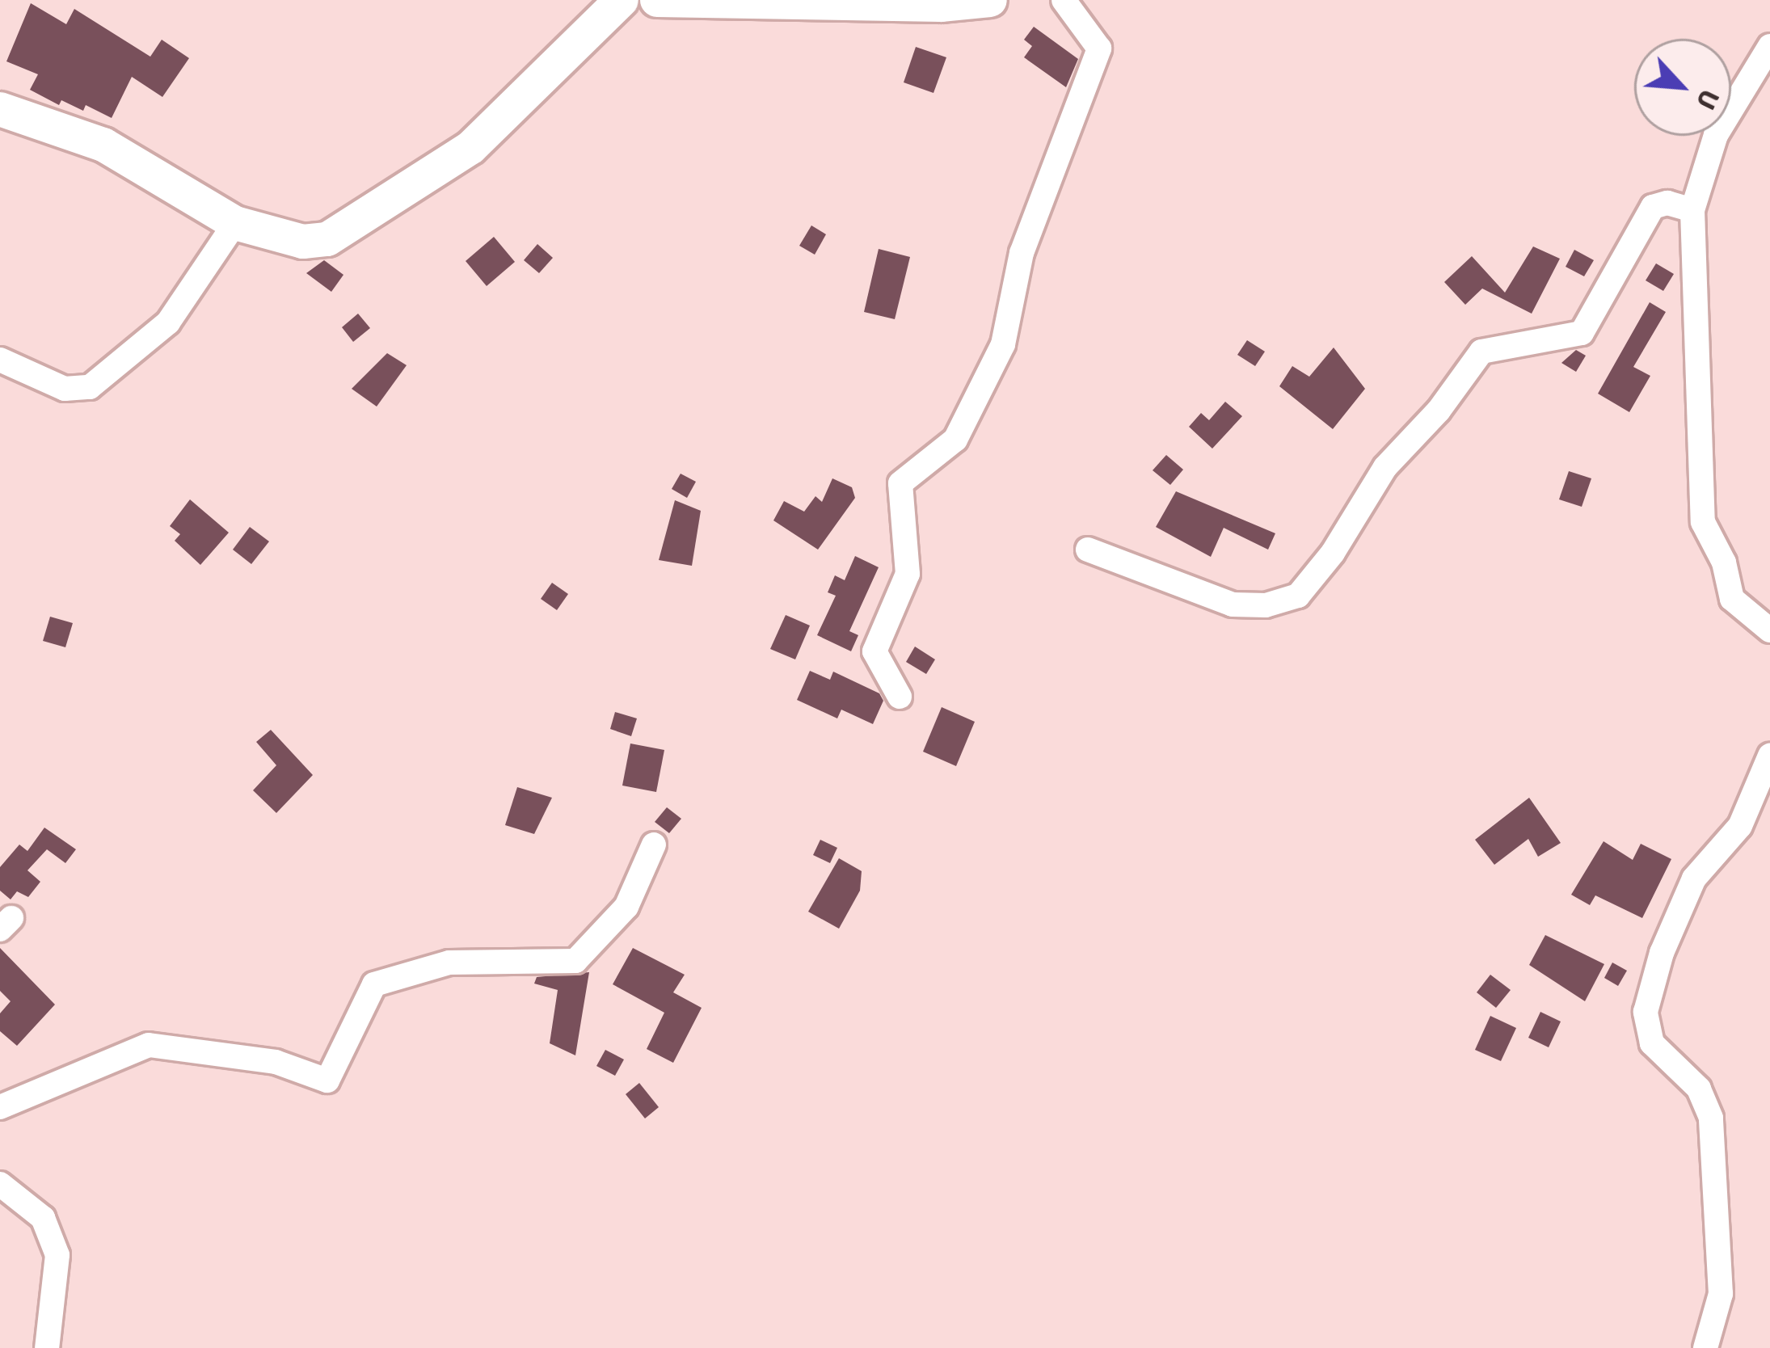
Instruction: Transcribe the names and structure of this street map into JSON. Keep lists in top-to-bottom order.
{
  "north": "bottom right"
}
